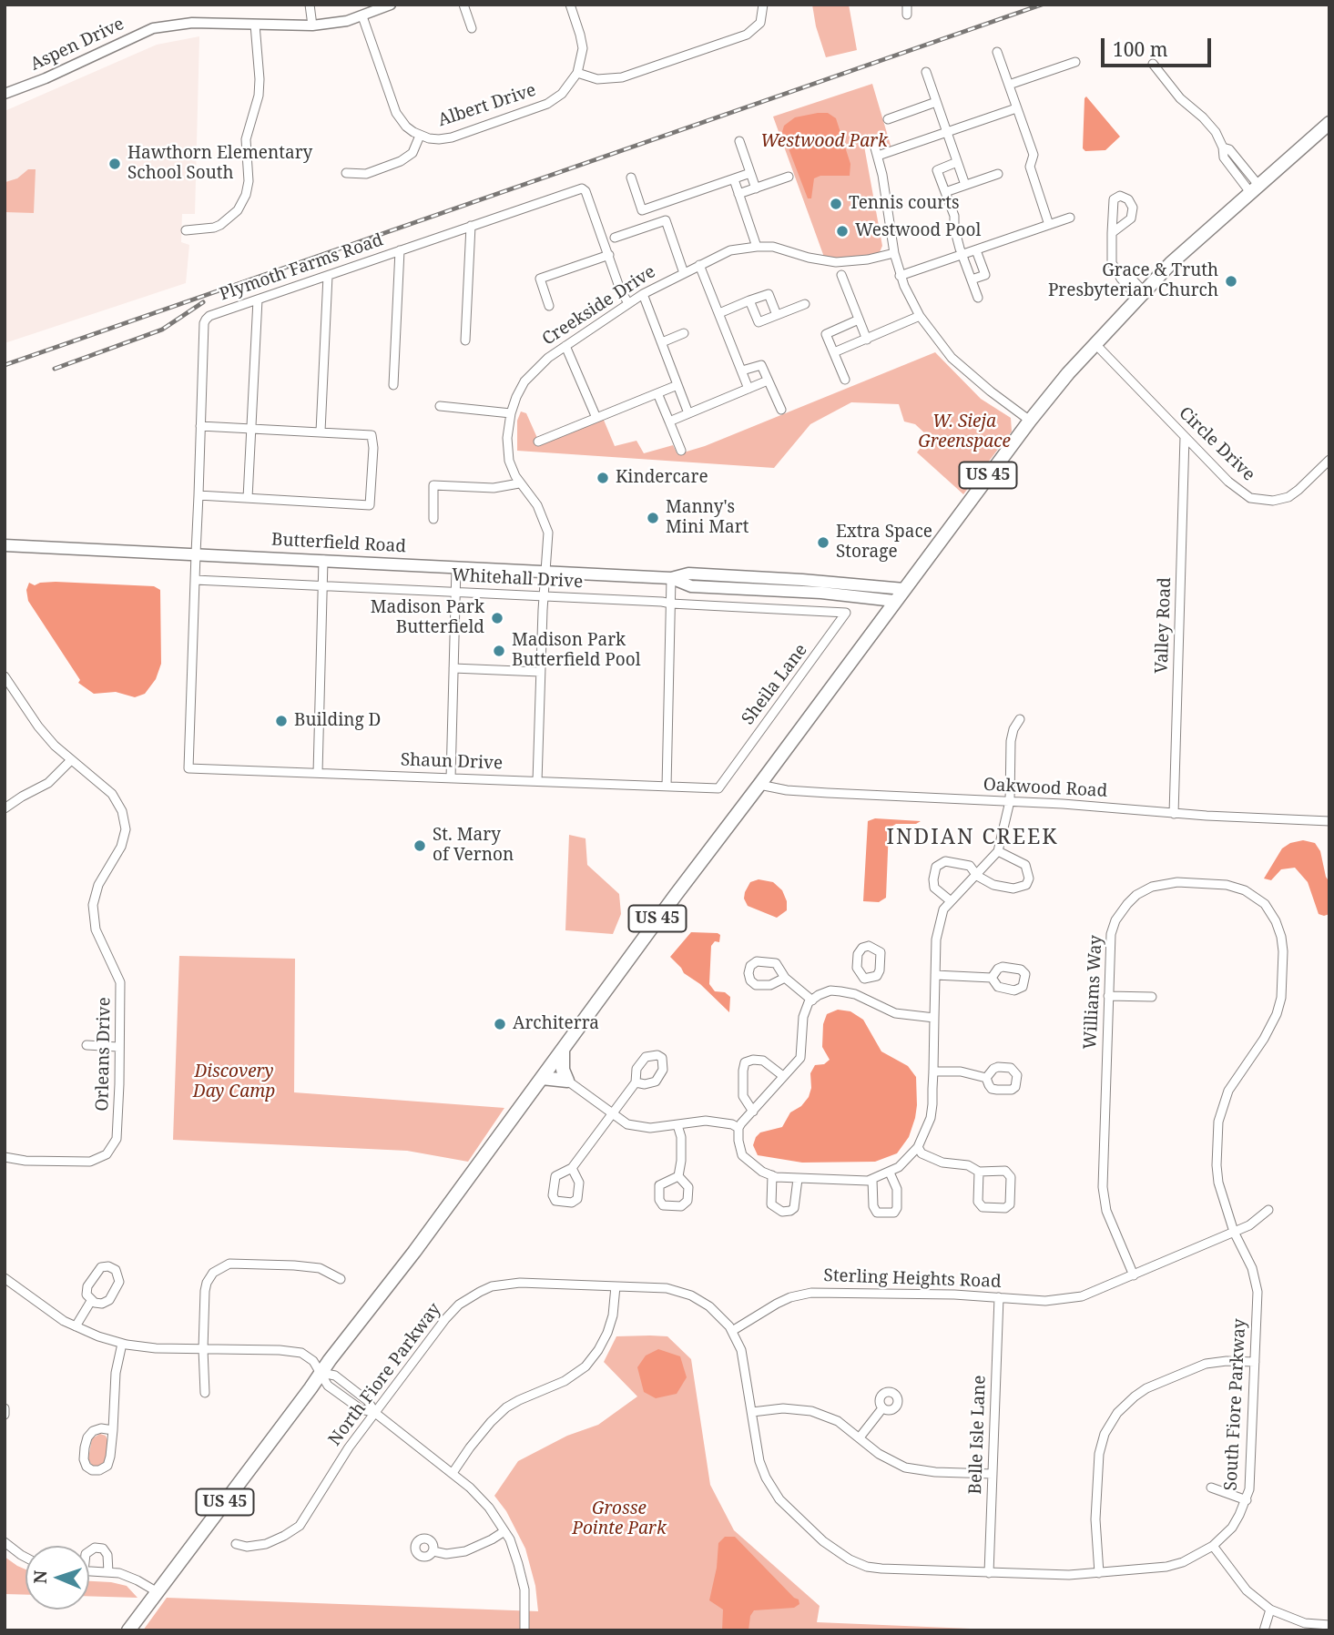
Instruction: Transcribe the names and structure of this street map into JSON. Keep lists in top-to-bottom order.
{
  "streets": {
    "main road": ["US 45", "Butterfield Road"],
    "street": [
      "Aspen Drive",
      "Albert Drive",
      "Plymoth Farms Road",
      "Creekside Drive",
      "Circle Drive",
      "Whitehall Drive",
      "Valley Road",
      "Sheila Lane",
      "Shaun Drive",
      "Oakwood Road",
      "Williams Way",
      "Orleans Drive",
      "Sterling Heights Road",
      "North Fiore Parkway",
      "South Fiore Parkway",
      "Belle Isle Lane"
    ]
  },
  "crossings": [
    ["Aspen Drive", "Albert Drive"],
    ["Plymoth Farms Road", "Butterfield Road"],
    ["Plymoth Farms Road", "Whitehall Drive"],
    ["Plymoth Farms Road", "Shaun Drive"],
    ["Creekside Drive", "Butterfield Road"],
    ["Creekside Drive", "Whitehall Drive"],
    ["Creekside Drive", "Shaun Drive"],
    ["Circle Drive", "US 45"],
    ["Circle Drive", "Valley Road"],
    ["US 45", "Butterfield Road"],
    ["US 45", "Oakwood Road"],
    ["Whitehall Drive", "Sheila Lane"],
    ["Valley Road", "Oakwood Road"],
    ["Sheila Lane", "Shaun Drive"],
    ["Williams Way", "Sterling Heights Road"],
    ["Williams Way", "South Fiore Parkway"],
    ["Sterling Heights Road", "North Fiore Parkway"],
    ["Sterling Heights Road", "South Fiore Parkway"],
    ["Sterling Heights Road", "Belle Isle Lane"],
    ["North Fiore Parkway", "South Fiore Parkway"],
    ["North Fiore Parkway", "Belle Isle Lane"]
  ],
  "districts": ["INDIAN CREEK"],
  "parks": [
    "Westwood Park",
    "W. Sieja Greenspace",
    "Discovery Day Camp",
    "Grosse Pointe Park"
  ],
  "places": [
    "Hawthorn Elementary School South",
    "Tennis courts",
    "Westwood Pool",
    "Grace & Truth Presbyterian Church",
    "Kindercare",
    "Manny's Mini Mart",
    "Extra Space Storage",
    "Madison Park Butterfield",
    "Madison Park Butterfield Pool",
    "Building D",
    "St. Mary of Vernon",
    "Architerra"
  ],
  "scale_bar": "100 m",
  "north": "left"
}
